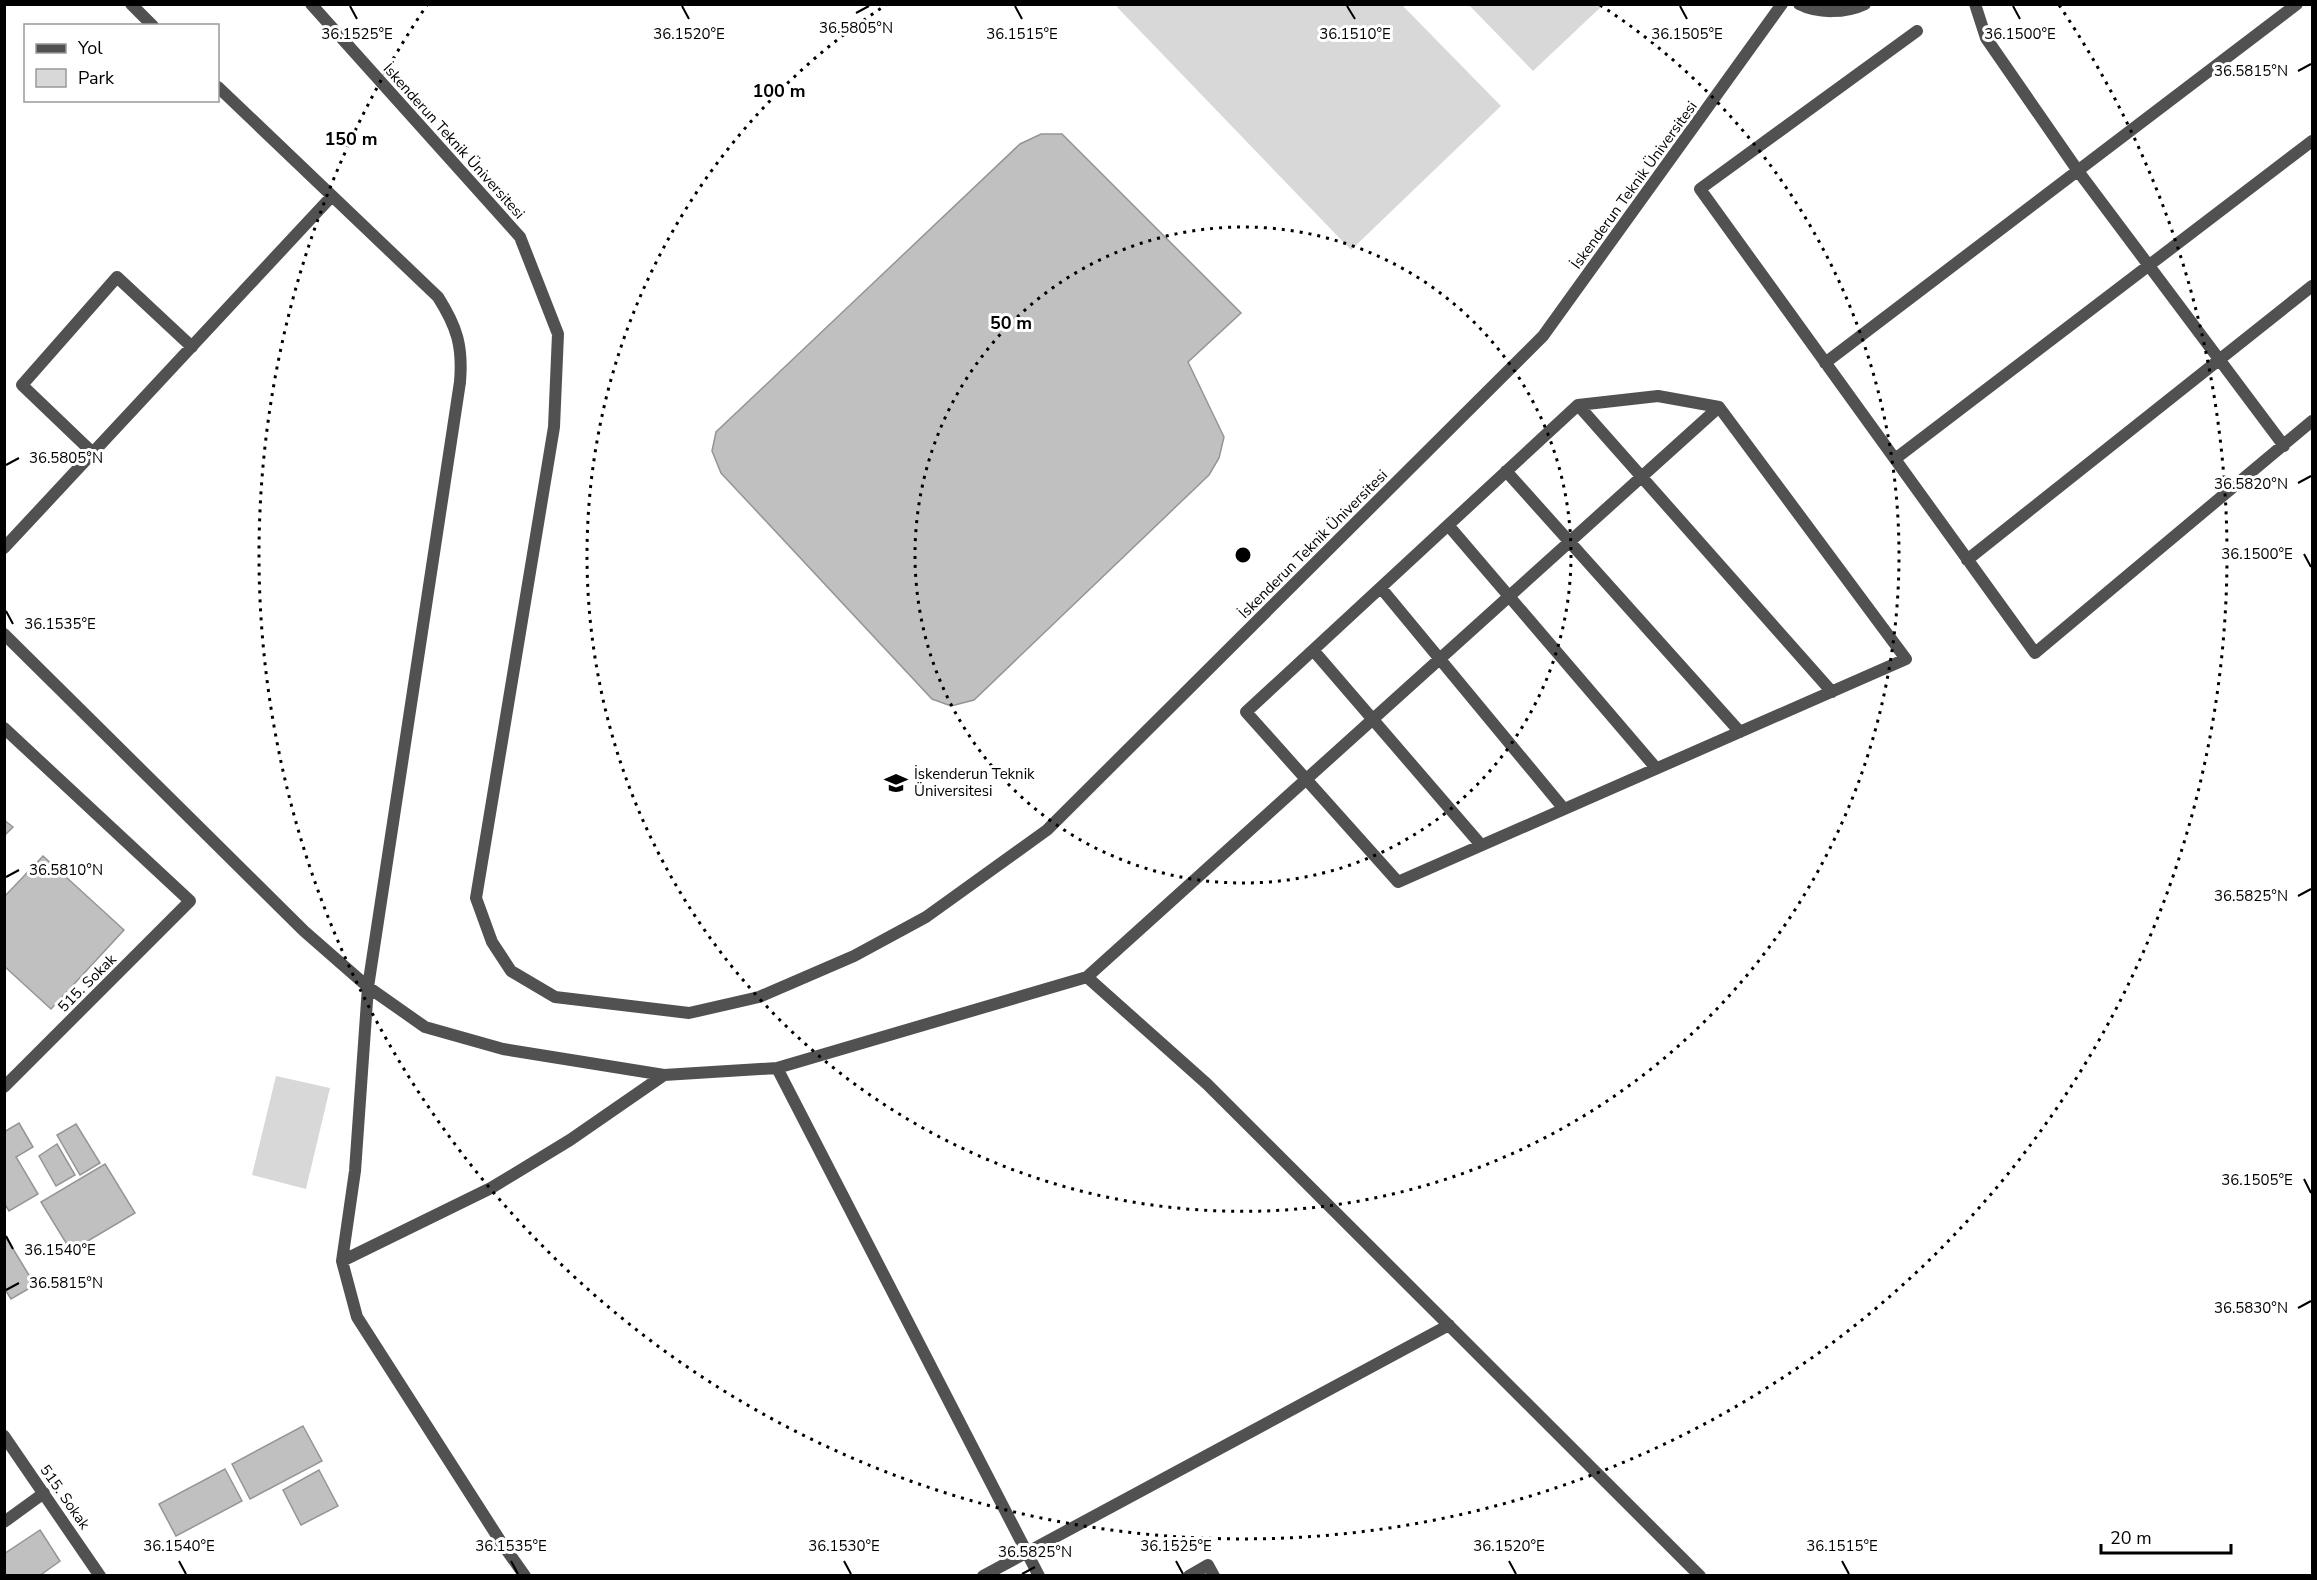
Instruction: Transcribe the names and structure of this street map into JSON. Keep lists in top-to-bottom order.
{
  "streets": {
    "street": ["İskenderun Teknik Üniversitesi", "515. Sokak"]
  },
  "places": {
    "school or university": ["İskenderun Teknik Üniversitesi"]
  },
  "legend": ["Yol", "Park"],
  "scale_bar": "20 m",
  "coordinates": [
    "36.5805°N",
    "36.1515°E",
    "36.1510°E",
    "36.1525°E",
    "36.1520°E",
    "36.1505°E",
    "36.1500°E",
    "36.5815°N",
    "36.5820°N",
    "36.1535°E",
    "36.5810°N",
    "36.5825°N",
    "36.1540°E",
    "36.5830°N",
    "36.1530°E"
  ],
  "rings": ["100 m", "150 m", "50 m"]
}
